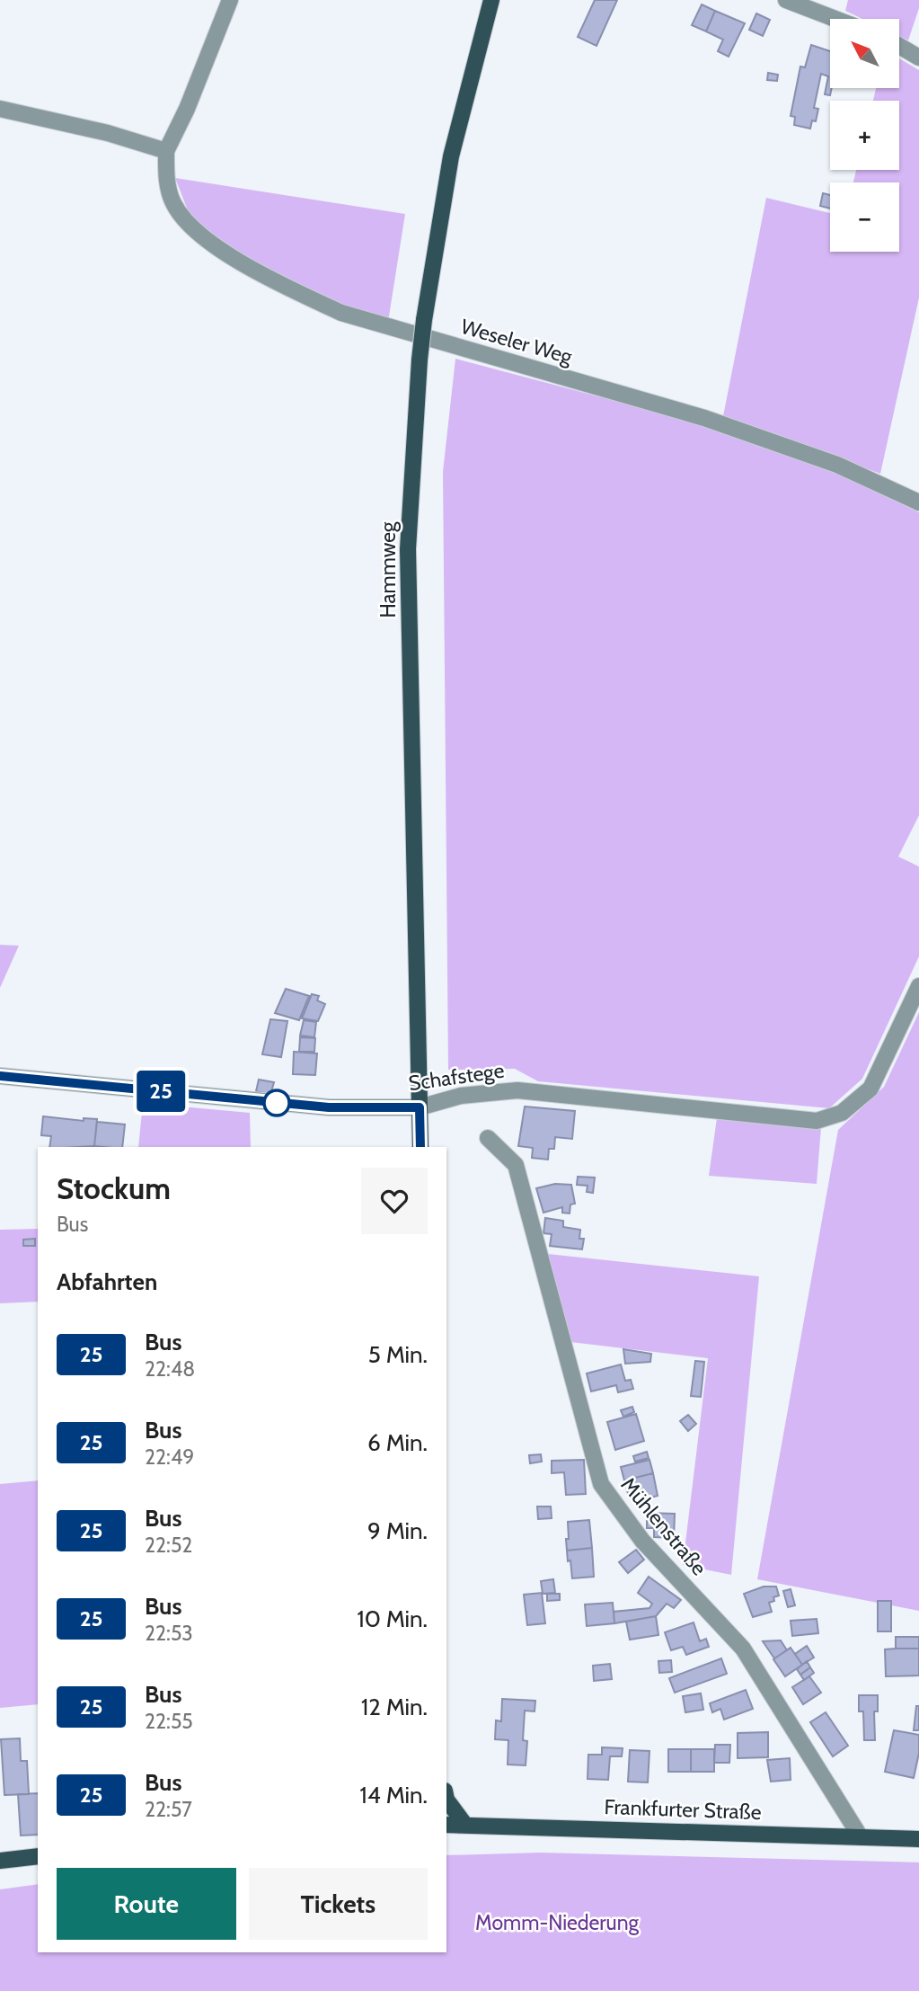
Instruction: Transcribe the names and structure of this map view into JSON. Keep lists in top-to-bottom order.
{
  "streets": {
    "main road": ["Hammweg", "Frankfurter Straße"],
    "street": ["Weseler Weg", "Schafstege", "Mühlenstraße"]
  },
  "crossings": [
    ["Hammweg", "Schafstege"],
    ["Mühlenstraße", "Frankfurter Straße"]
  ],
  "parks": ["Momm-Niederung"],
  "lines": ["bus line 25"],
  "north": "top left",
  "page": {
    "on_map": "25",
    "map_buttons": ["+", "−"],
    "heading": [
      ["Stockum", "Bus"],
      "Abfahrten"
    ],
    "list": [
      {
        "mark": "25",
        "name": "Bus",
        "note": "22:48",
        "value": "5 Min."
      },
      {
        "mark": "25",
        "name": "Bus",
        "note": "22:49",
        "value": "6 Min."
      },
      {
        "mark": "25",
        "name": "Bus",
        "note": "22:52",
        "value": "9 Min."
      },
      {
        "mark": "25",
        "name": "Bus",
        "note": "22:53",
        "value": "10 Min."
      },
      {
        "mark": "25",
        "name": "Bus",
        "note": "22:55",
        "value": "12 Min."
      },
      {
        "mark": "25",
        "name": "Bus",
        "note": "22:57",
        "value": "14 Min."
      }
    ],
    "buttons": ["Route", "Tickets"]
  }
}
